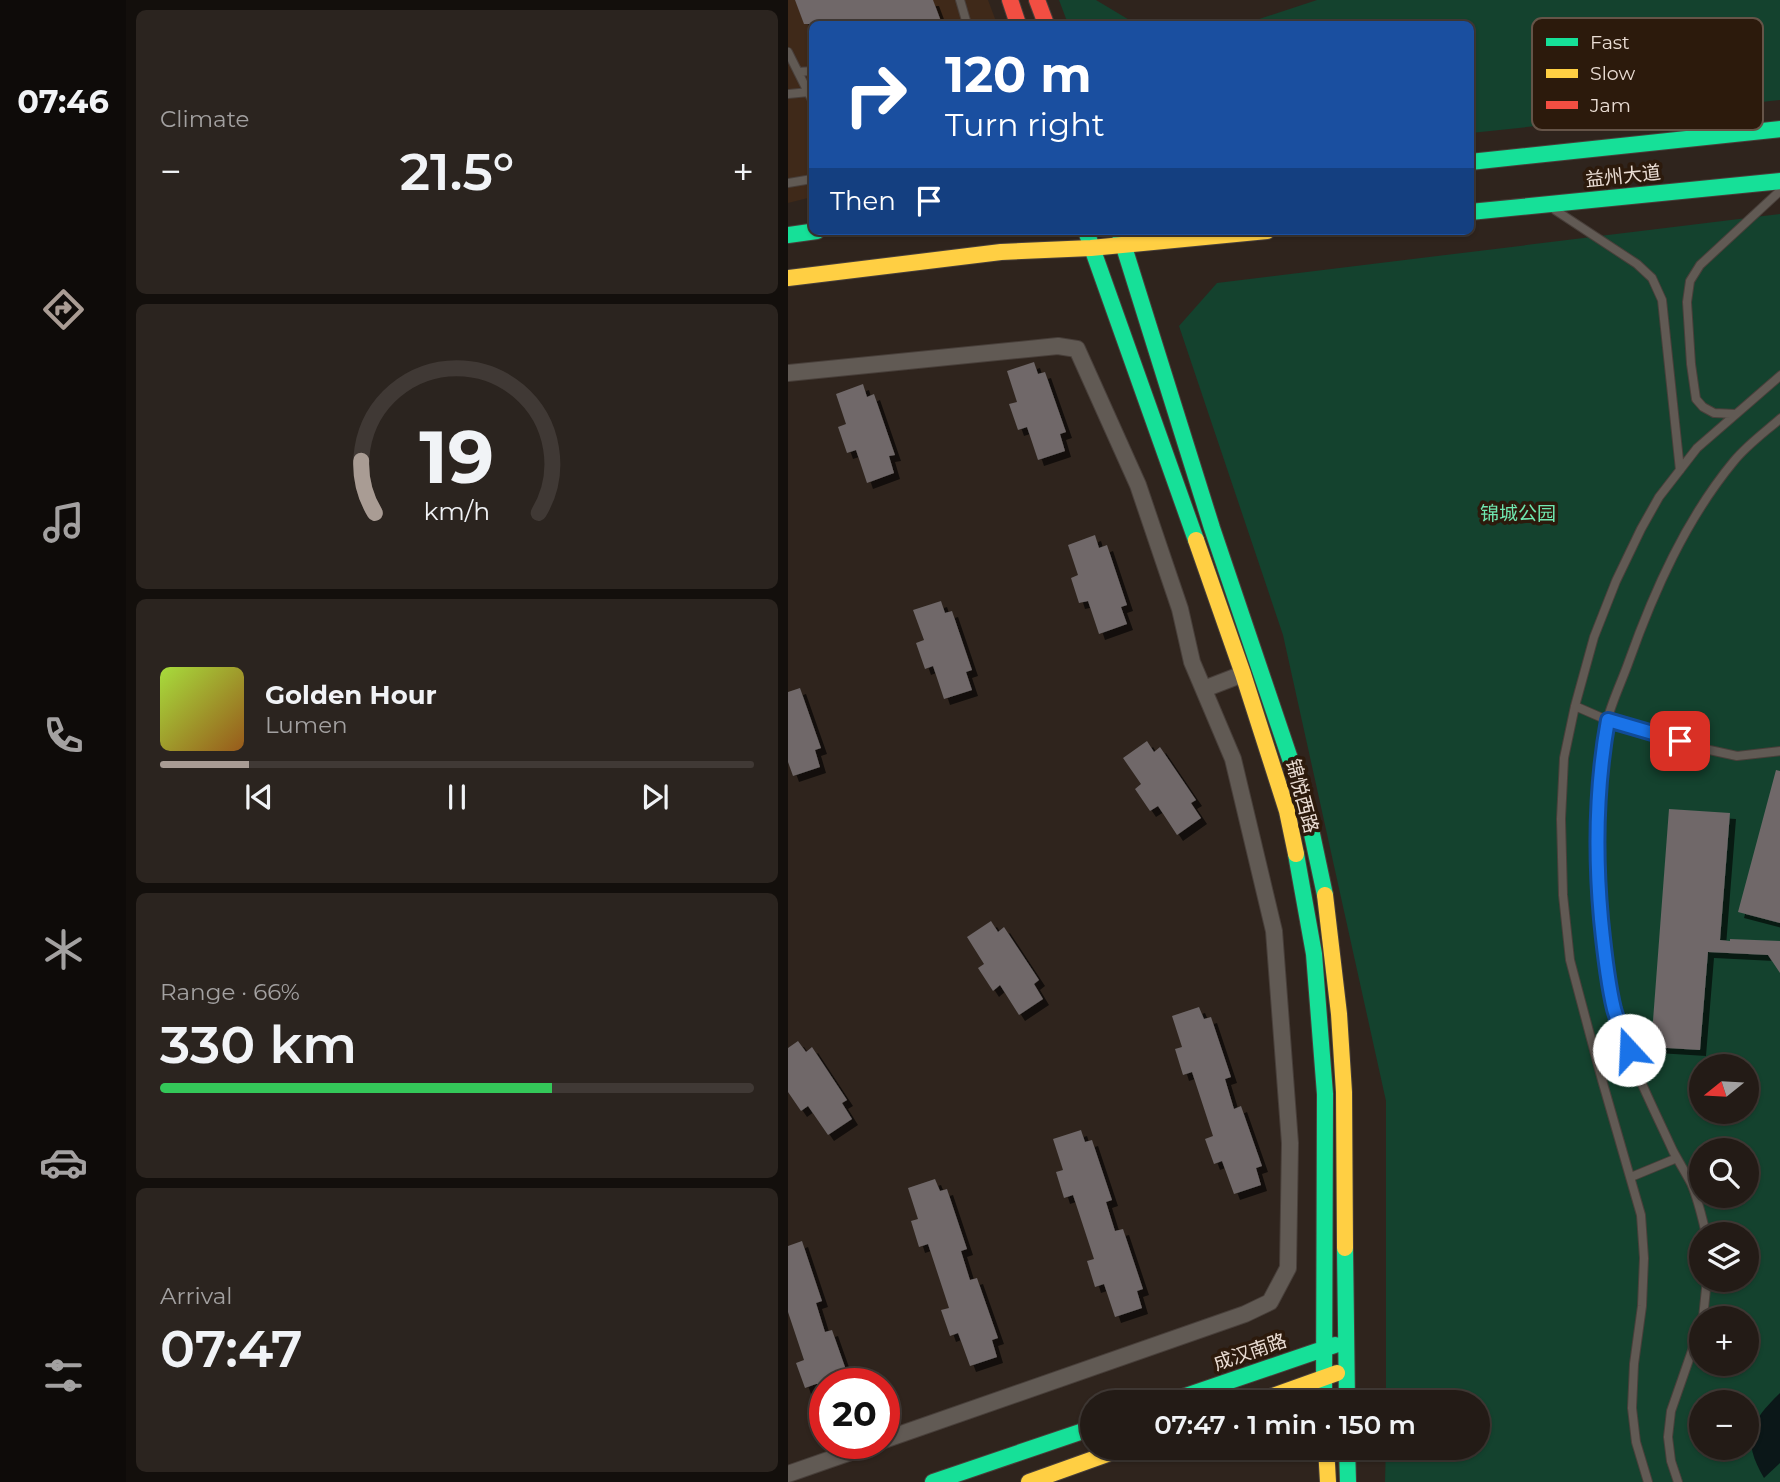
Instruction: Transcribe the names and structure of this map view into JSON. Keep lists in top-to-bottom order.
{
  "streets": {
    "main road": ["益州大道", "锦悦西路", "成汉南路"]
  },
  "crossings": [
    ["锦悦西路", "成汉南路"]
  ],
  "parks": ["锦城公园"],
  "legend": ["Fast", "Slow", "Jam"],
  "north": "left",
  "page": {
    "tabs": "07:46",
    "tile": [
      "Climate",
      ["Range · 66%", "330 km"],
      ["Arrival", "07:47"]
    ],
    "turn": ["120 m", "Turn right"],
    "heat": ["−", "21.5°", "+"],
    "then": "Then",
    "song": ["Golden Hour", "Lumen"],
    "map_buttons": ["+", "−"],
    "limit": "20",
    "trip": "07:47 · 1 min · 150 m",
    "gauge": ["19", "km/h"]
  }
}
